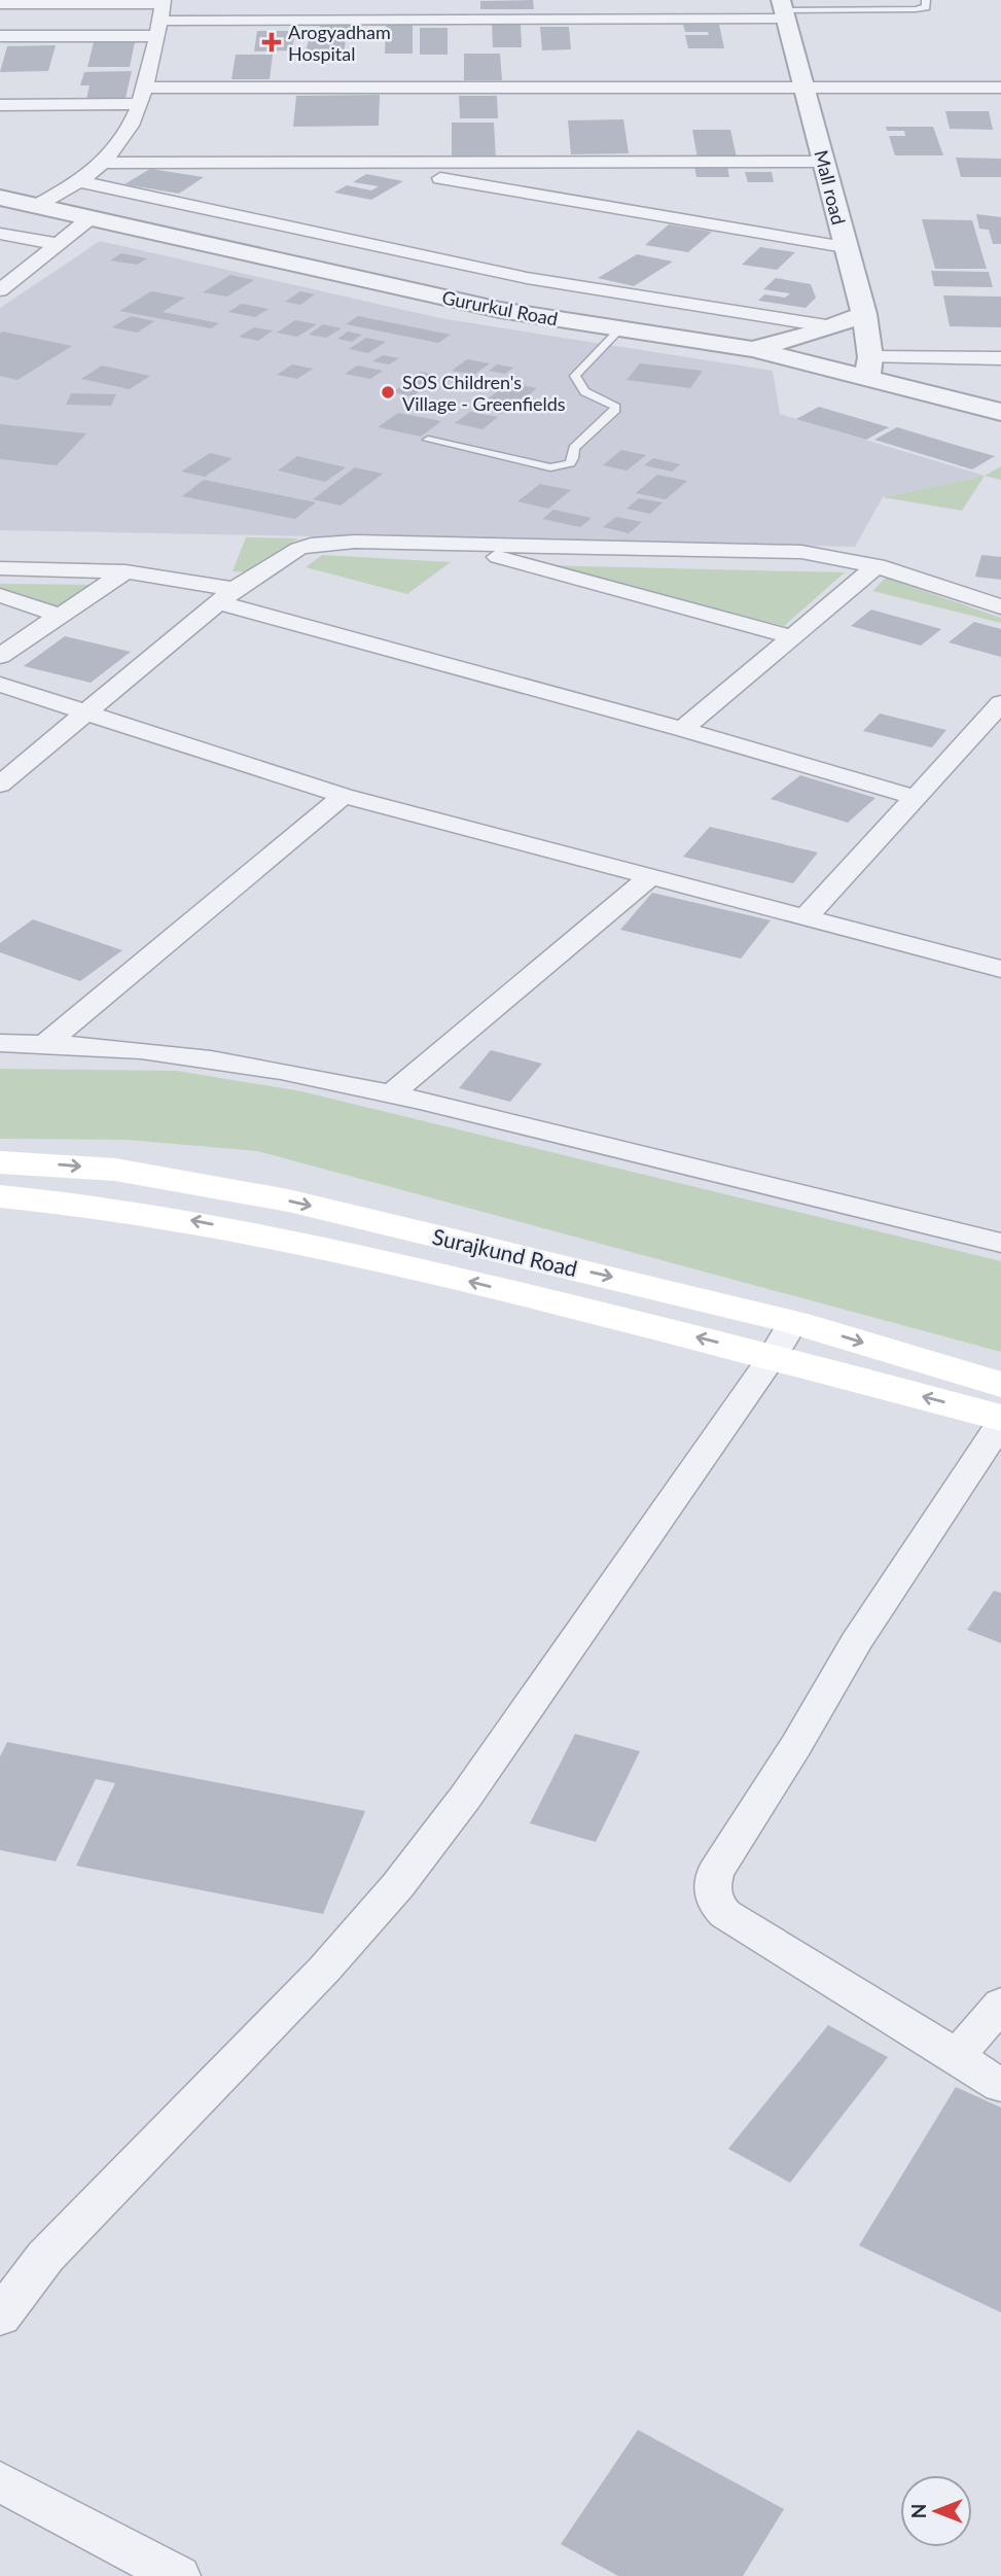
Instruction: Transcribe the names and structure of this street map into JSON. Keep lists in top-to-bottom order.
{
  "streets": {
    "main road": ["Surajkund Road"],
    "street": ["Mall road", "Gururkul Road"]
  },
  "crossings": [
    ["Mall road", "Gururkul Road"]
  ],
  "places": {
    "health": ["Arogyadham Hospital"],
    "other": ["SOS Children's Village - Greenfields"]
  },
  "north": "left"
}
